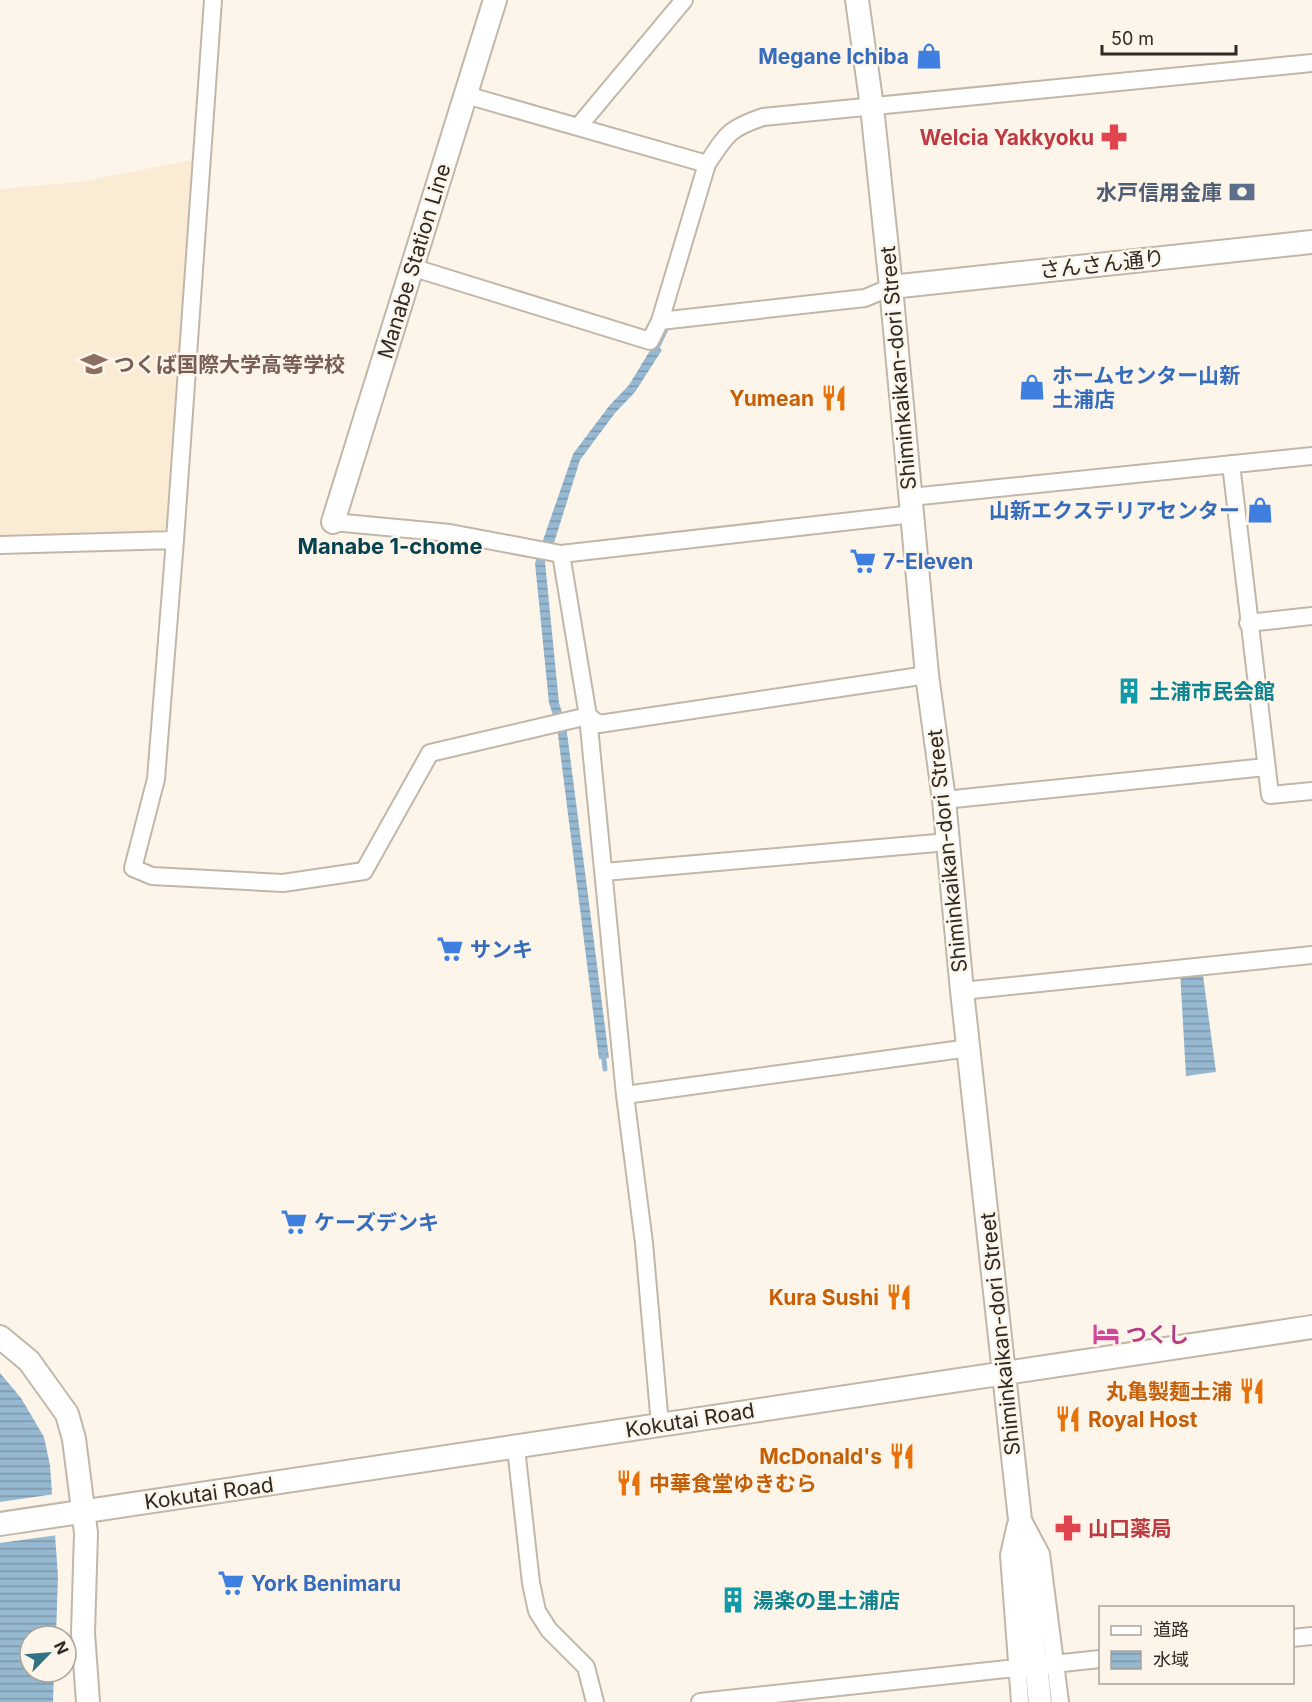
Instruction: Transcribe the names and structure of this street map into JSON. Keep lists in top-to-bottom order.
{
  "streets": {
    "street": [
      "Manabe Station Line",
      "さんさん通り",
      "Shiminkaikan-dori Street",
      "Kokutai Road"
    ]
  },
  "crossings": [
    ["さんさん通り", "Shiminkaikan-dori Street"],
    ["Shiminkaikan-dori Street", "Kokutai Road"]
  ],
  "districts": ["Manabe 1-chome"],
  "places": {
    "shop": ["Megane Ichiba", "ホームセンター山新 土浦店", "山新エクステリアセンター"],
    "pharmacy": ["Welcia Yakkyoku", "山口薬局"],
    "bank": ["水戸信用金庫"],
    "school or university": ["つくば国際大学高等学校"],
    "restaurant": [
      "Yumean",
      "Kura Sushi",
      "丸亀製麺土浦",
      "Royal Host",
      "McDonald's",
      "中華食堂ゆきむら"
    ],
    "supermarket": [
      "7-Eleven",
      "サンキ",
      "ケーズデンキ",
      "York Benimaru"
    ],
    "building": ["土浦市民会館", "湯楽の里土浦店"],
    "hotel": ["つくし"]
  },
  "legend": ["道路", "水域"],
  "scale_bar": "50 m",
  "north": "top right"
}
